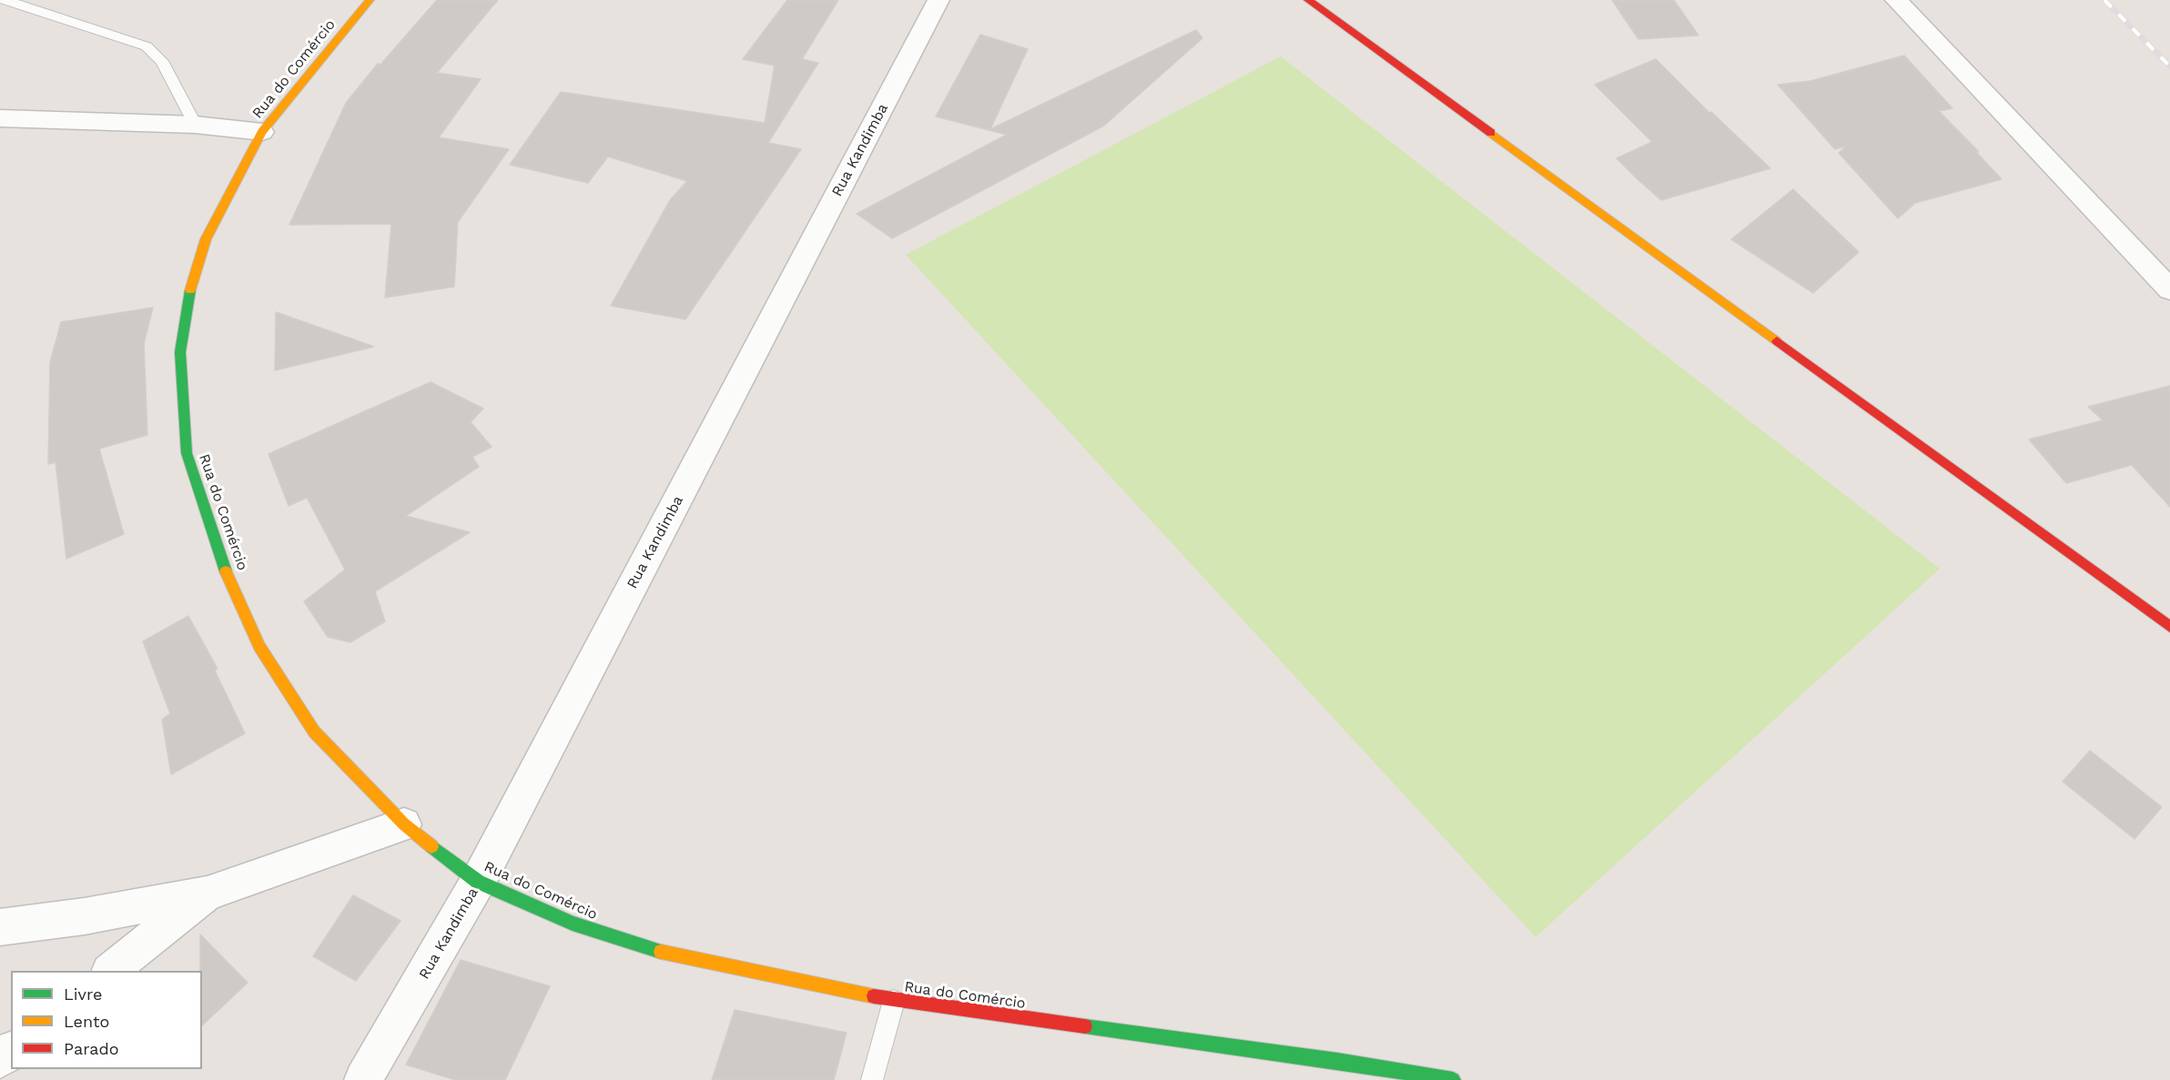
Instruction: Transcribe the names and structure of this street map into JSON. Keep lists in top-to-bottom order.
{
  "streets": {
    "street": ["Rua do Comércio", "Rua Kandimba"]
  },
  "crossings": [
    ["Rua do Comércio", "Rua Kandimba"]
  ],
  "legend": ["Livre", "Lento", "Parado"]
}
